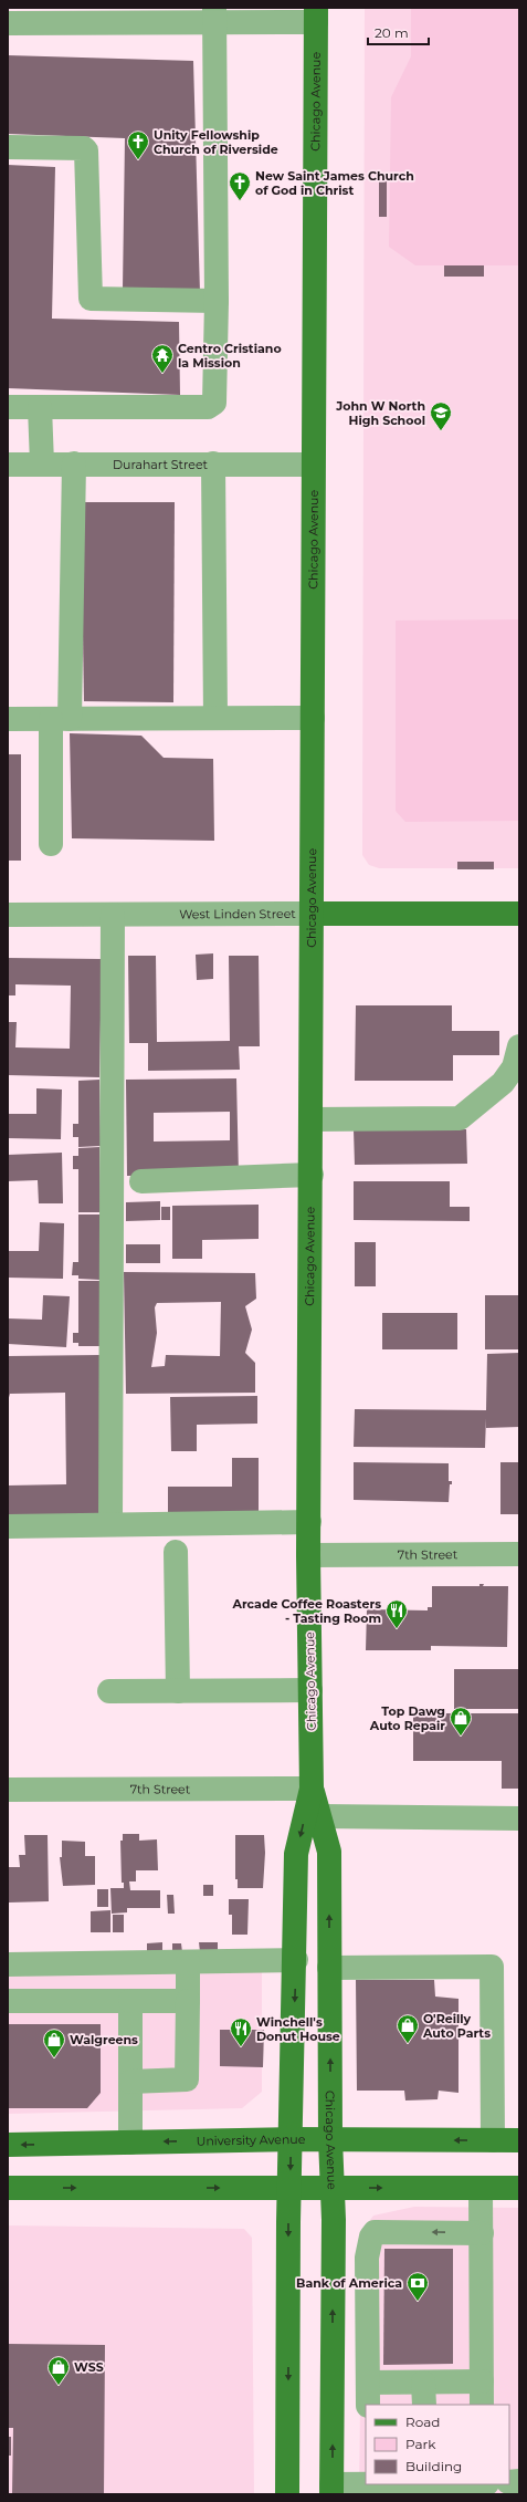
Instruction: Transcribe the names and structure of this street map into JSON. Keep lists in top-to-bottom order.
{
  "streets": {
    "main road": ["Chicago Avenue", "West Linden Street", "University Avenue"],
    "street": ["Durahart Street", "7th Street"]
  },
  "crossings": [
    ["Chicago Avenue", "Durahart Street"],
    ["Chicago Avenue", "West Linden Street"],
    ["Chicago Avenue", "7th Street"],
    ["Chicago Avenue", "University Avenue"]
  ],
  "places": {
    "church": ["Unity Fellowship Church of Riverside", "New Saint James Church of God in Christ"],
    "temple": ["Centro Cristiano la Mission"],
    "school or university": ["John W North High School"],
    "restaurant": ["Arcade Coffee Roasters - Tasting Room", "Winchell's Donut House"],
    "shop": [
      "Top Dawg Auto Repair",
      "O'Reilly Auto Parts",
      "Walgreens",
      "WSS"
    ],
    "bank": ["Bank of America"]
  },
  "legend": ["Road", "Park", "Building"],
  "scale_bar": "20 m"
}
